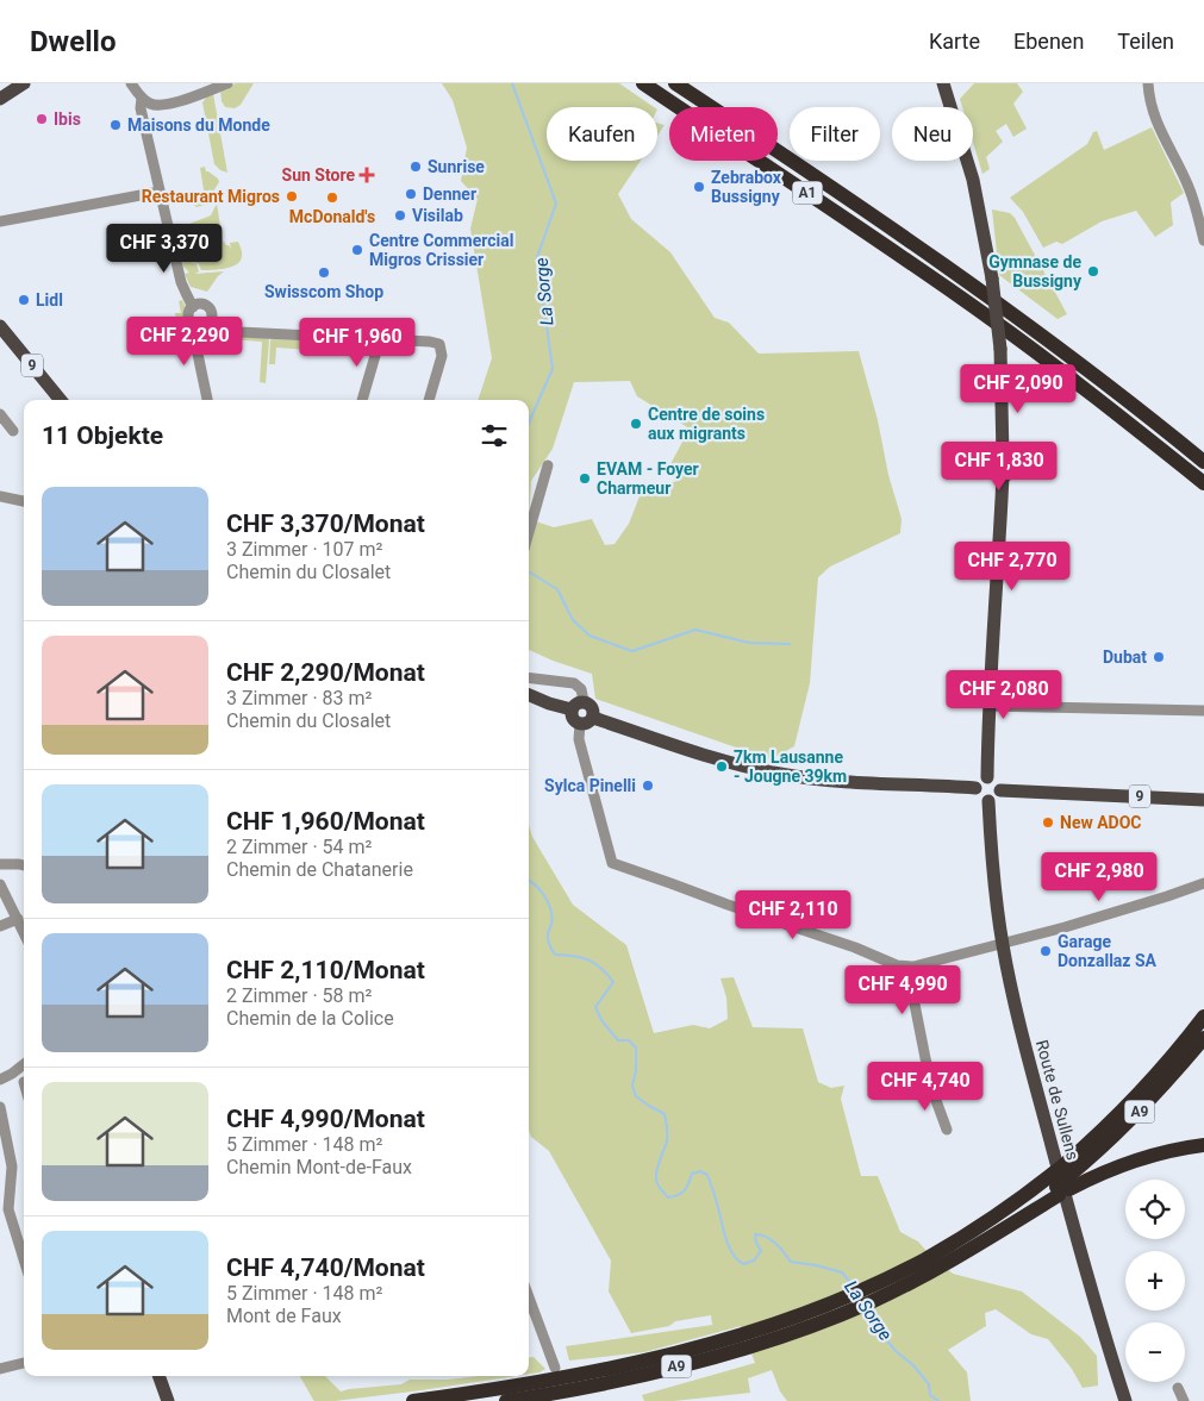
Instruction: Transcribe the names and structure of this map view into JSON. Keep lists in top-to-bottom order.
{
  "streets": {
    "highway": ["A1", "A9"],
    "main road": ["9", "Route de Sullens"]
  },
  "crossings": [
    ["9", "Route de Sullens"]
  ],
  "water": ["La Sorge"],
  "places": {
    "other": [
      "Ibis",
      "Maisons du Monde",
      "Sunrise",
      "Zebrabox Bussigny",
      "Denner",
      "Restaurant Migros",
      "McDonald's",
      "Visilab",
      "Centre Commercial Migros Crissier",
      "Gymnase de Bussigny",
      "Swisscom Shop",
      "Lidl",
      "Centre de soins aux migrants",
      "EVAM - Foyer Charmeur",
      "Dubat",
      "7km Lausanne - Jougne 39km",
      "Sylca Pinelli",
      "New ADOC",
      "Garage Donzallaz SA"
    ],
    "health": ["Sun Store"]
  },
  "page": {
    "header": "Dwello",
    "nav": ["Karte", "Ebenen", "Teilen"],
    "chip": [
      "Kaufen",
      "Mieten",
      "Filter",
      "Neu"
    ],
    "price": [
      "CHF 3,370",
      "CHF 2,290",
      "CHF 1,960",
      "CHF 2,090",
      "CHF 1,830",
      "CHF 2,770",
      "CHF 2,080",
      "CHF 2,980",
      "CHF 2,110",
      "CHF 4,990",
      "CHF 4,740"
    ],
    "heading": "11 Objekte",
    "list": [
      {
        "name": "CHF 3,370/Monat",
        "note": "3 Zimmer · 107 m² · Chemin du Closalet"
      },
      {
        "name": "CHF 2,290/Monat",
        "note": "3 Zimmer · 83 m² · Chemin du Closalet"
      },
      {
        "name": "CHF 1,960/Monat",
        "note": "2 Zimmer · 54 m² · Chemin de Chatanerie"
      },
      {
        "name": "CHF 2,110/Monat",
        "note": "2 Zimmer · 58 m² · Chemin de la Colice"
      },
      {
        "name": "CHF 4,990/Monat",
        "note": "5 Zimmer · 148 m² · Chemin Mont-de-Faux"
      },
      {
        "name": "CHF 4,740/Monat",
        "note": "5 Zimmer · 148 m² · Mont de Faux"
      }
    ],
    "map_buttons": ["+", "−"]
  }
}
